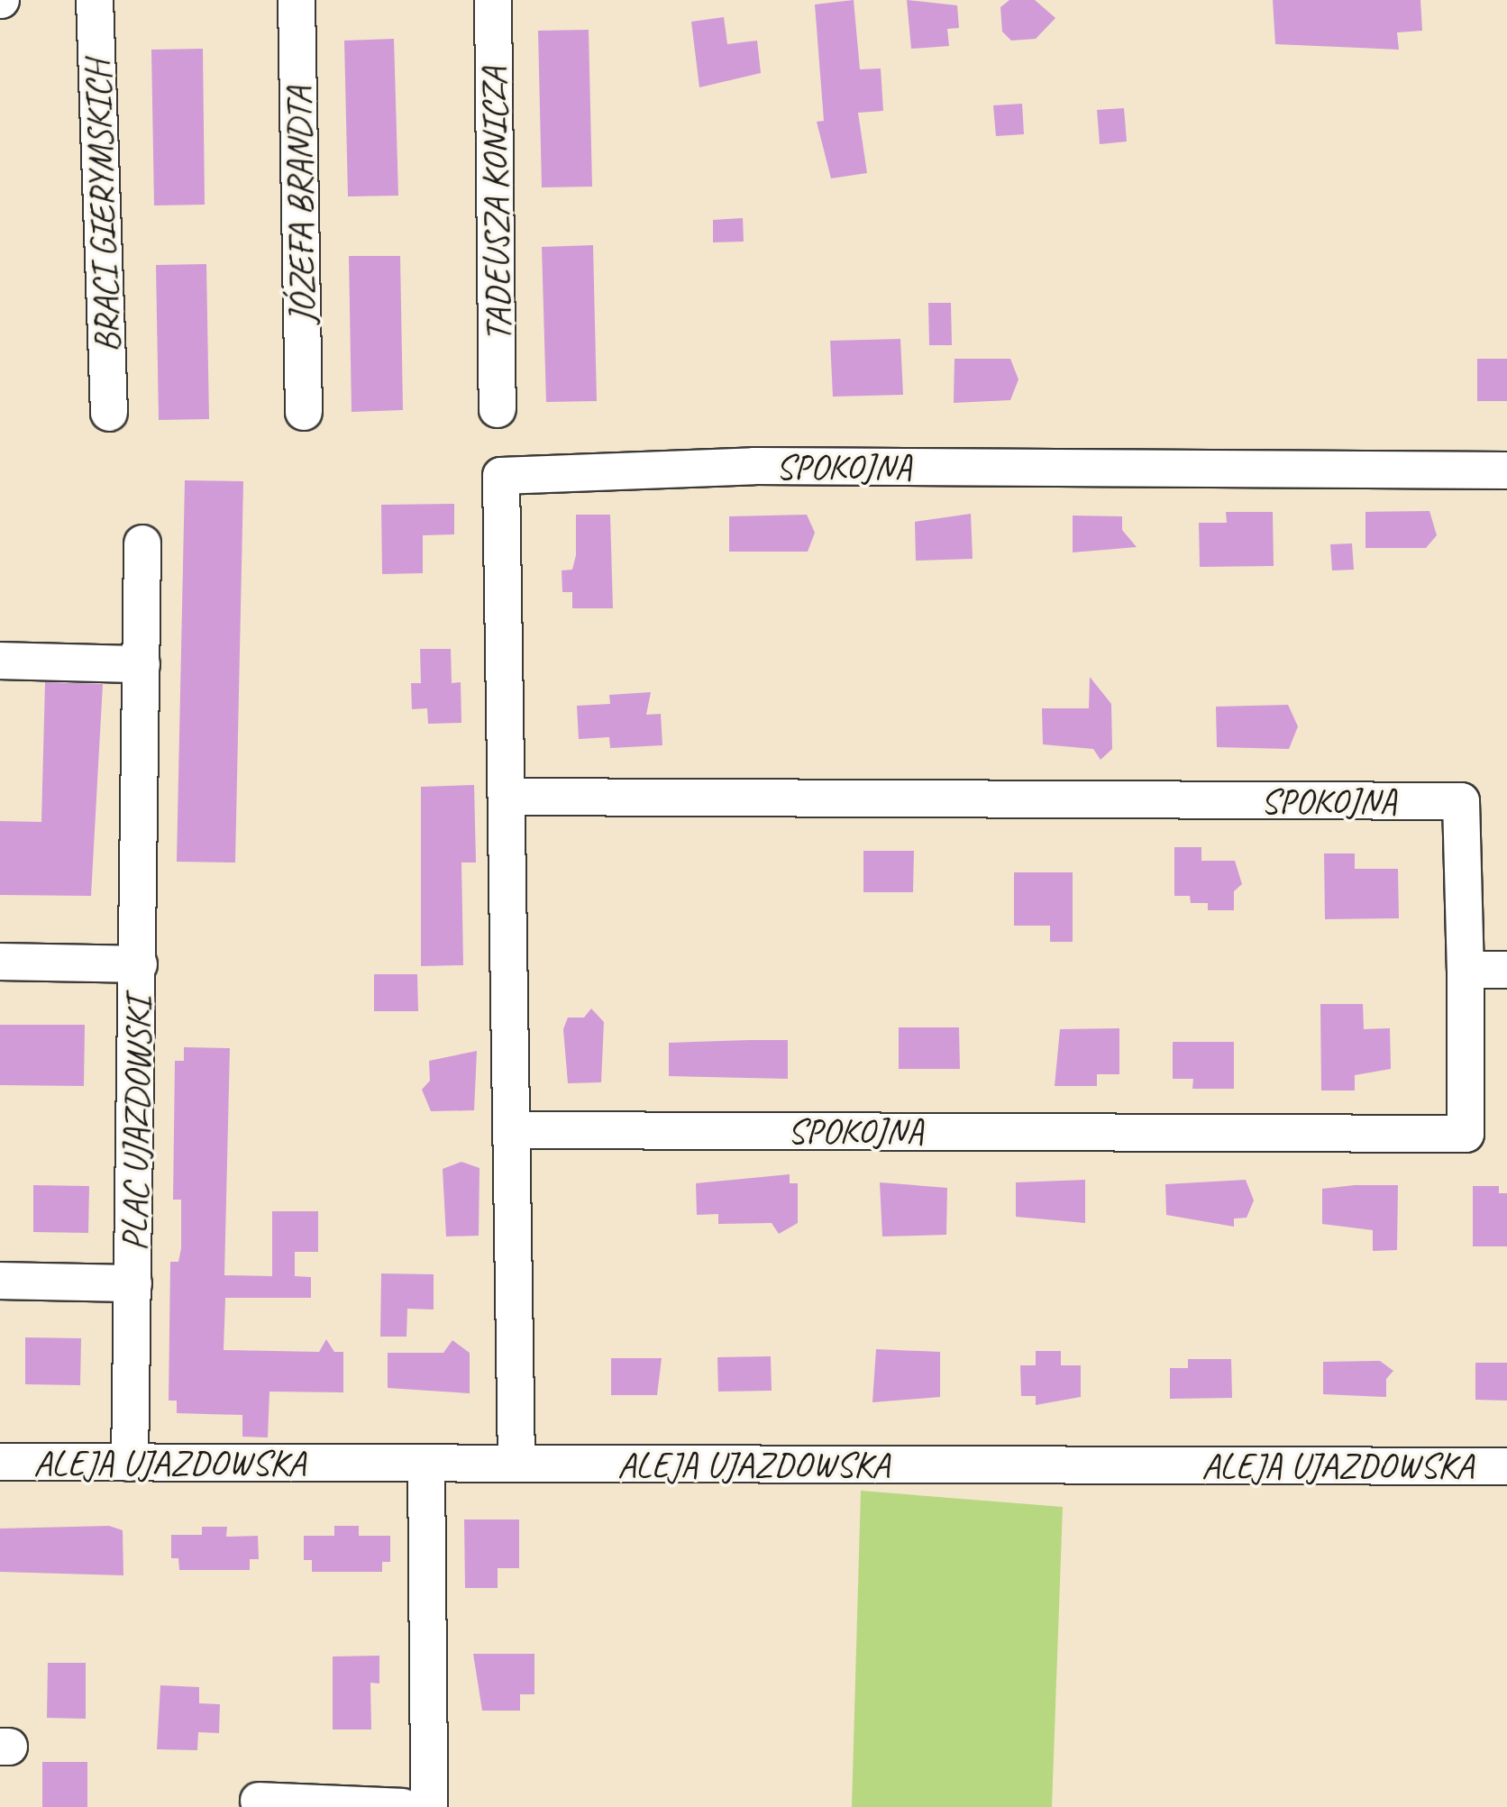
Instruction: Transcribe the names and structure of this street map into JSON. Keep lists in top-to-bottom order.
{
  "streets": {
    "street": [
      "TADEUSZA KONICZA",
      "JÓZEFA BRANDTA",
      "BRACI GIERYMSKICH",
      "SPOKOJNA",
      "PLAC UJAZDOWSKI",
      "ALEJA UJAZDOWSKA"
    ]
  },
  "crossings": [
    ["SPOKOJNA", "ALEJA UJAZDOWSKA"],
    ["PLAC UJAZDOWSKI", "ALEJA UJAZDOWSKA"]
  ]
}
